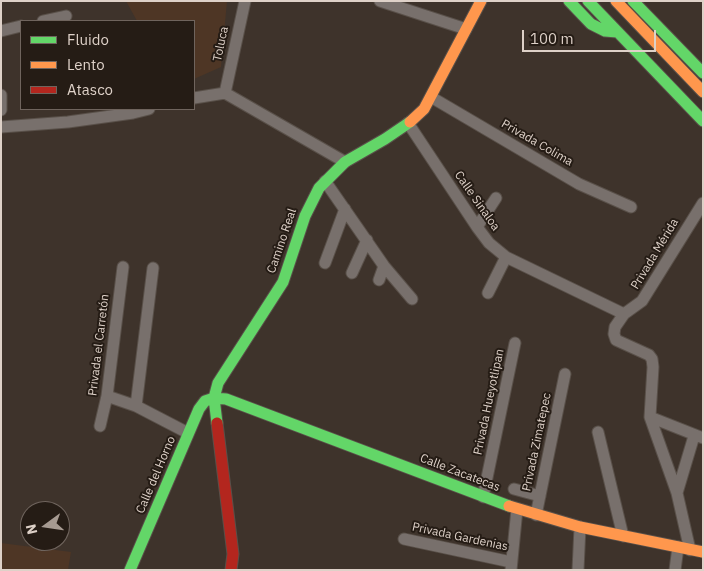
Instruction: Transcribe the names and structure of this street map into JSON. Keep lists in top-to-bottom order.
{
  "streets": {
    "main road": ["Camino Real", "Calle Zacatecas", "Calle del Horno"],
    "street": [
      "Toluca",
      "Privada Colima",
      "Calle Sinaloa",
      "Privada Mérida",
      "Privada el Carretón",
      "Privada Hueyotlipan",
      "Privada Zimatepec",
      "Privada Gardenias"
    ]
  },
  "crossings": [
    ["Privada Colima", "Camino Real"],
    ["Calle Sinaloa", "Camino Real"],
    ["Calle Sinaloa", "Privada Mérida"],
    ["Camino Real", "Calle Zacatecas"],
    ["Camino Real", "Calle del Horno"],
    ["Privada Hueyotlipan", "Calle Zacatecas"],
    ["Privada Zimatepec", "Calle Zacatecas"],
    ["Calle Zacatecas", "Calle del Horno"]
  ],
  "legend": ["Fluido", "Lento", "Atasco"],
  "scale_bar": "100 m",
  "north": "left"
}
